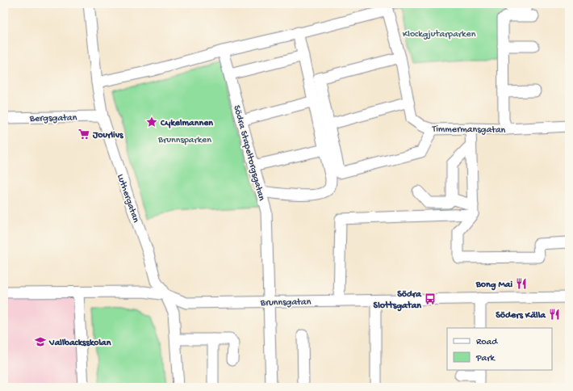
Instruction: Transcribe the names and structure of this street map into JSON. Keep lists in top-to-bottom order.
{
  "streets": {
    "street": [
      "Bergsgatan",
      "Timmermansgatan",
      "Södra Stapeltorgsgatan",
      "Luthergatan",
      "Brunnsgatan"
    ]
  },
  "crossings": [
    ["Bergsgatan", "Luthergatan"],
    ["Södra Stapeltorgsgatan", "Brunnsgatan"],
    ["Luthergatan", "Brunnsgatan"]
  ],
  "parks": ["Klockgjutarparken", "Brunnsparken"],
  "places": {
    "place": ["Cykelmannen"],
    "supermarket": ["Jourlivs"],
    "restaurant": ["Bong Mai", "Söders Källa"],
    "bus stop": ["Södra Slottsgatan"],
    "school or university": ["Vallbacksskolan"]
  },
  "legend": ["Road", "Park"]
}
